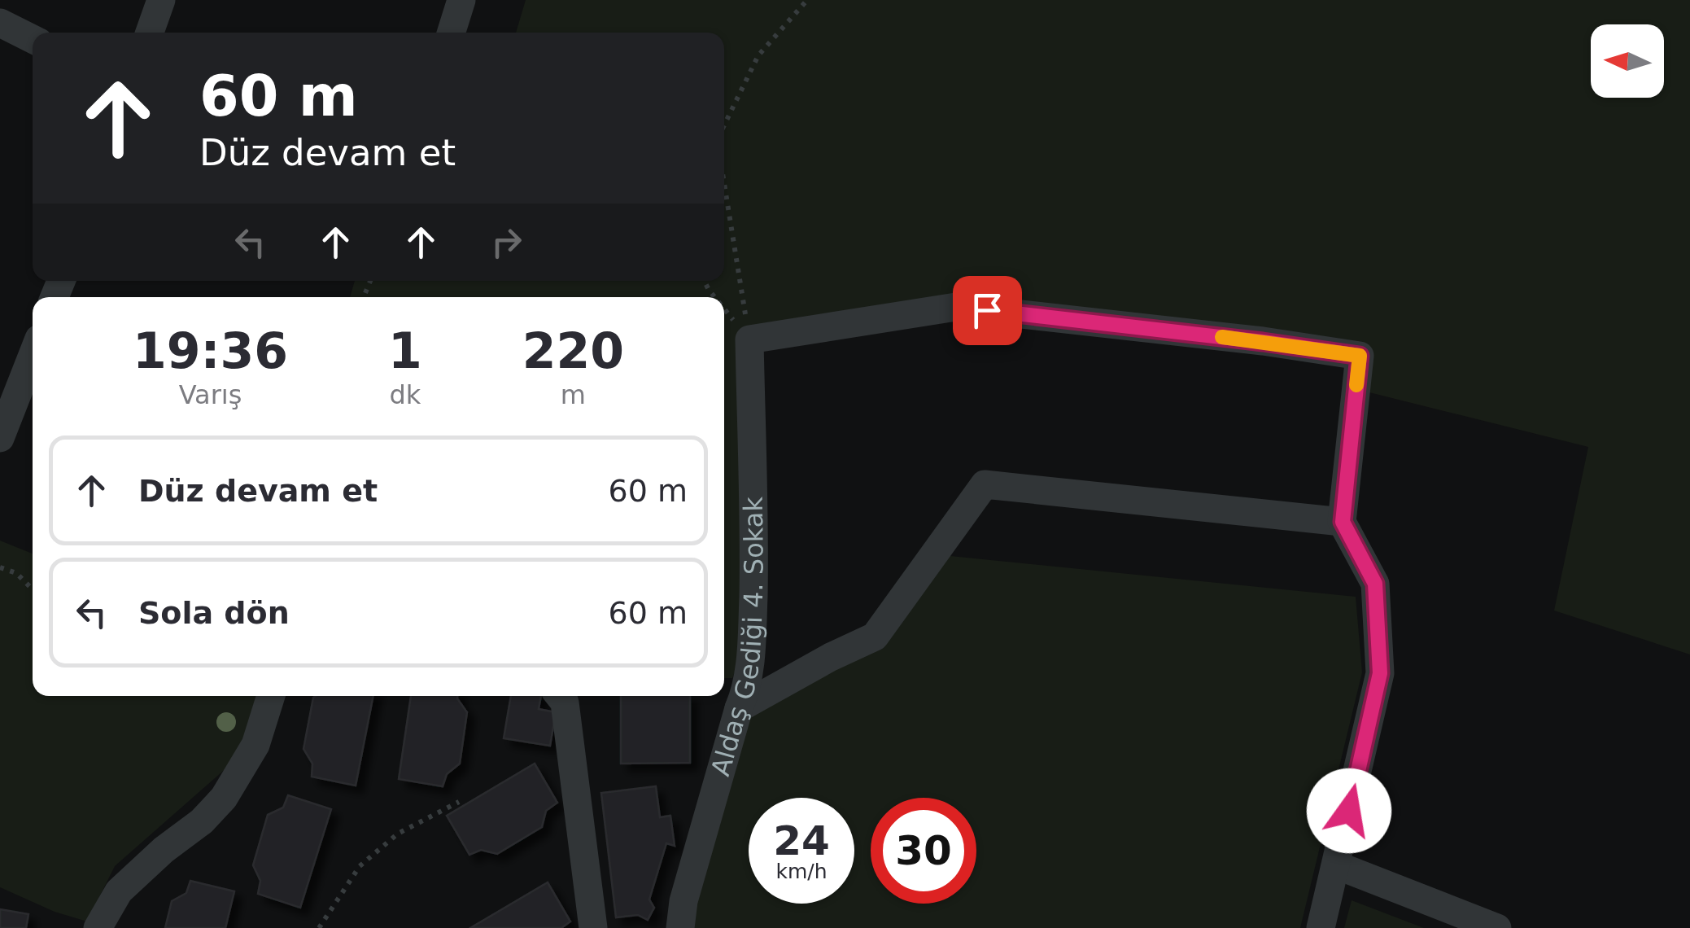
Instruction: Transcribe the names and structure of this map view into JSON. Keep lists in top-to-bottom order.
{
  "streets": {
    "street": ["Aldaş Gediği 4. Sokak"]
  },
  "north": "left",
  "page": {
    "turn": ["60 m", "Düz devam et"],
    "eta": [
      "19:36",
      "Varış",
      "1",
      "dk",
      "220",
      "m"
    ],
    "list": [
      {
        "name": "Düz devam et",
        "value": "60 m"
      },
      {
        "name": "Sola dön",
        "value": "60 m"
      }
    ],
    "speed": "24 km/h",
    "limit": "30"
  }
}
